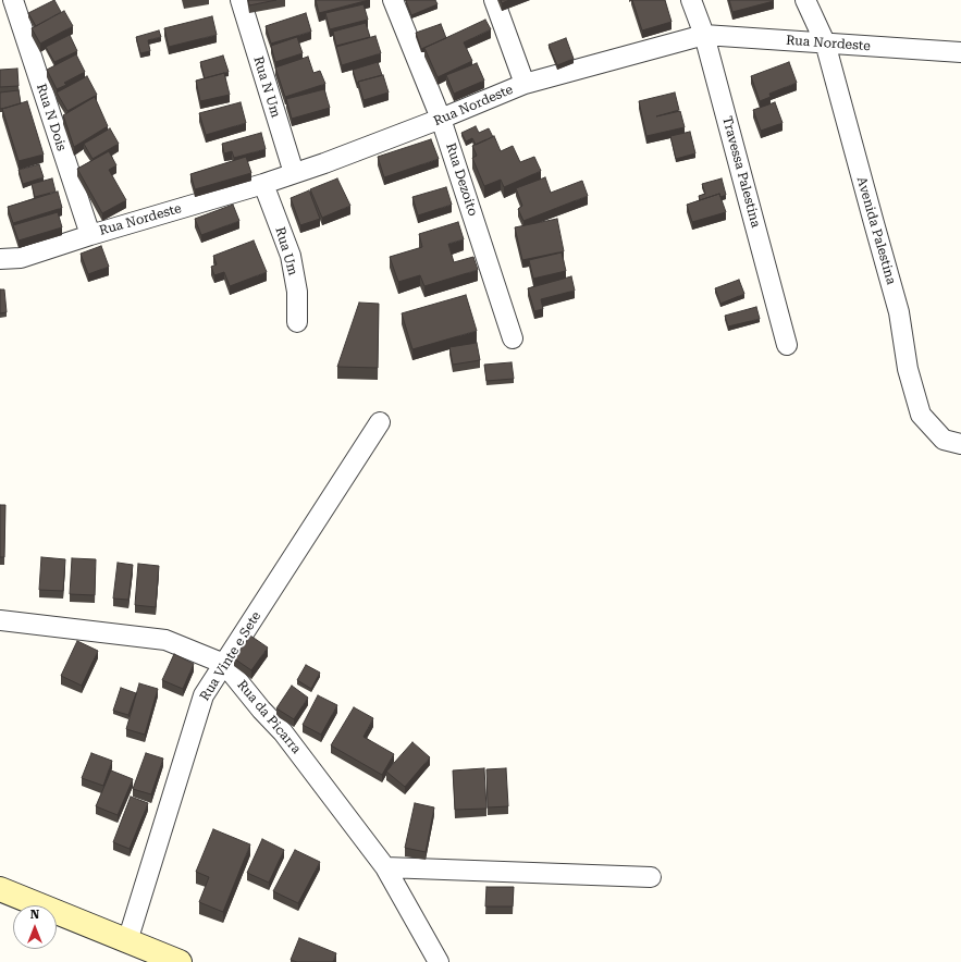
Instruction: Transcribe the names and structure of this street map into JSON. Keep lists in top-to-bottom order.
{
  "streets": {
    "street": [
      "Rua Nordeste",
      "Rua N Um",
      "Rua N Dois",
      "Travessa Palestina",
      "Rua Dezoito",
      "Avenida Palestina",
      "Rua Um",
      "Rua Vinte e Sete",
      "Rua da Picarra"
    ]
  },
  "crossings": [
    ["Rua Nordeste", "Rua N Um"],
    ["Rua Nordeste", "Rua N Dois"],
    ["Rua Nordeste", "Travessa Palestina"],
    ["Rua Nordeste", "Rua Dezoito"],
    ["Rua Nordeste", "Avenida Palestina"],
    ["Rua Nordeste", "Rua Um"],
    ["Rua Vinte e Sete", "Rua da Picarra"]
  ],
  "north": "top"
}
